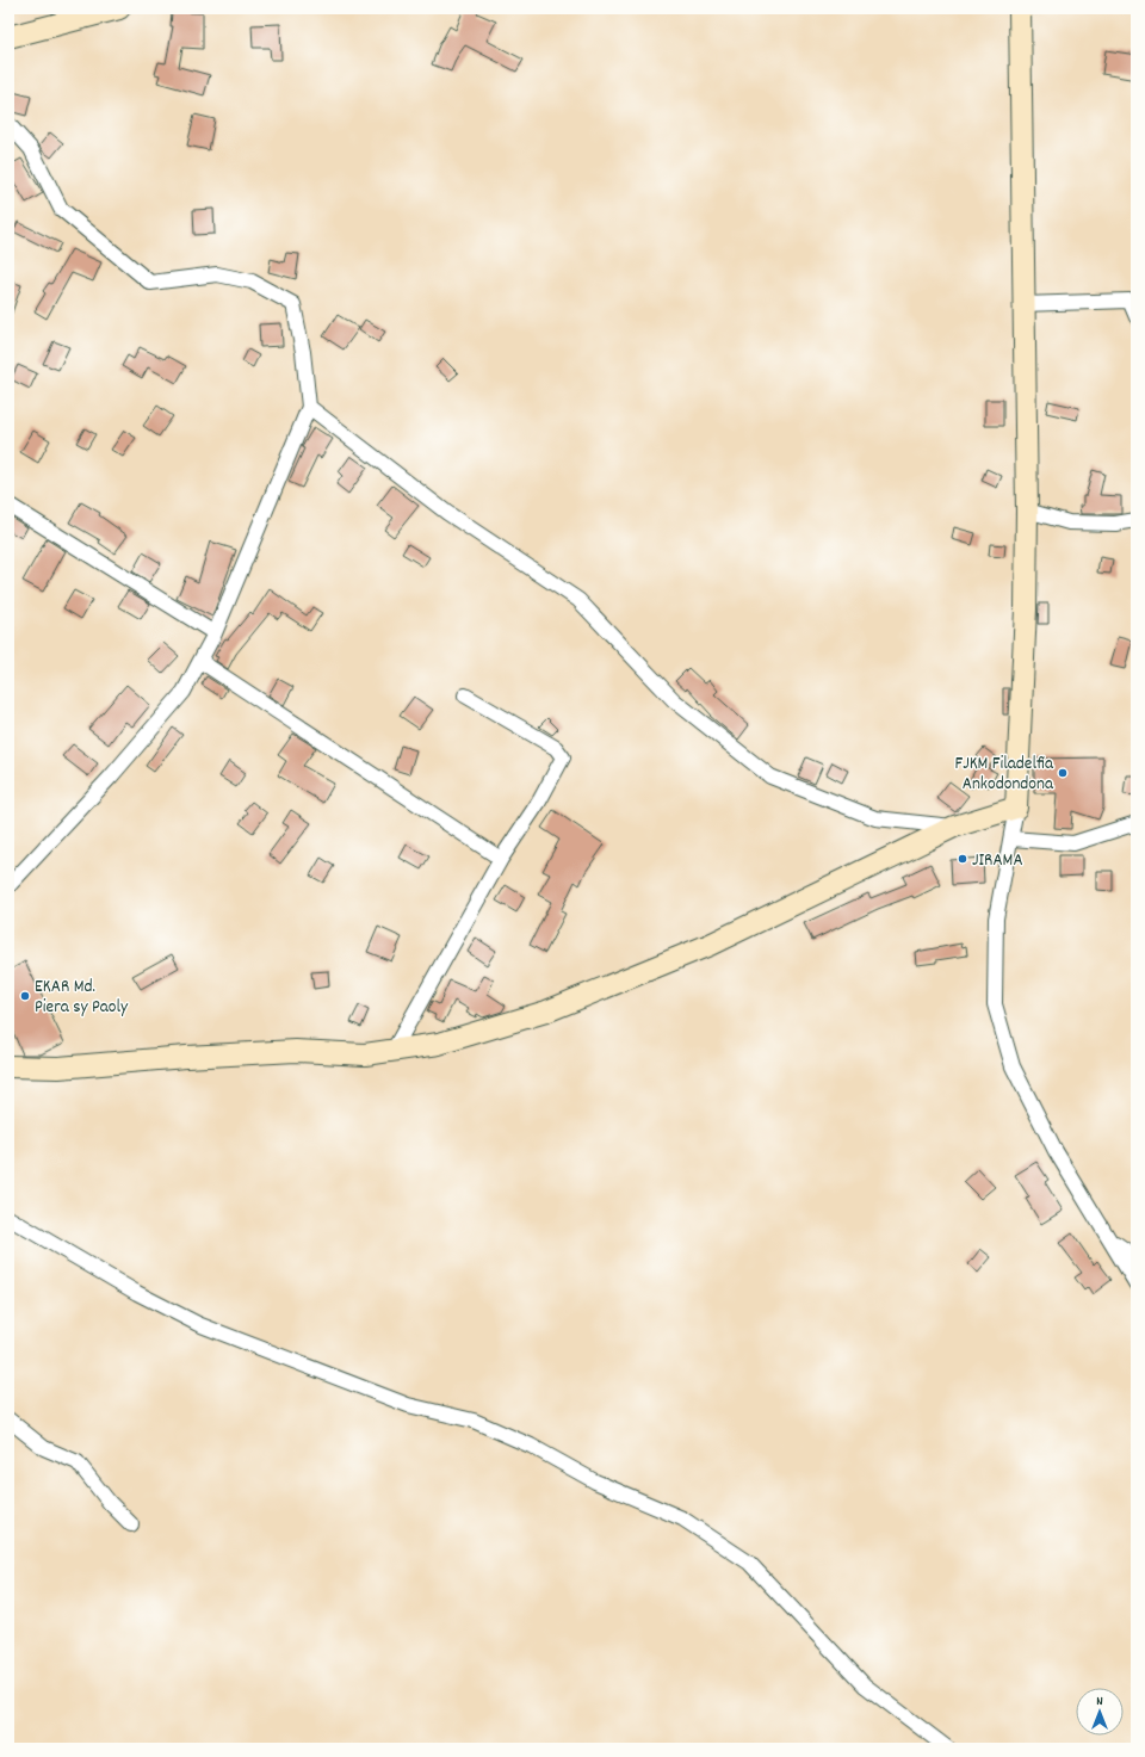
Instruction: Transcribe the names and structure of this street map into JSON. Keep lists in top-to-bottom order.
{
  "places": ["FJKM Filadelfia Ankodondona", "JIRAMA", "EKAR Md. Piera sy Paoly"],
  "north": "top"
}
